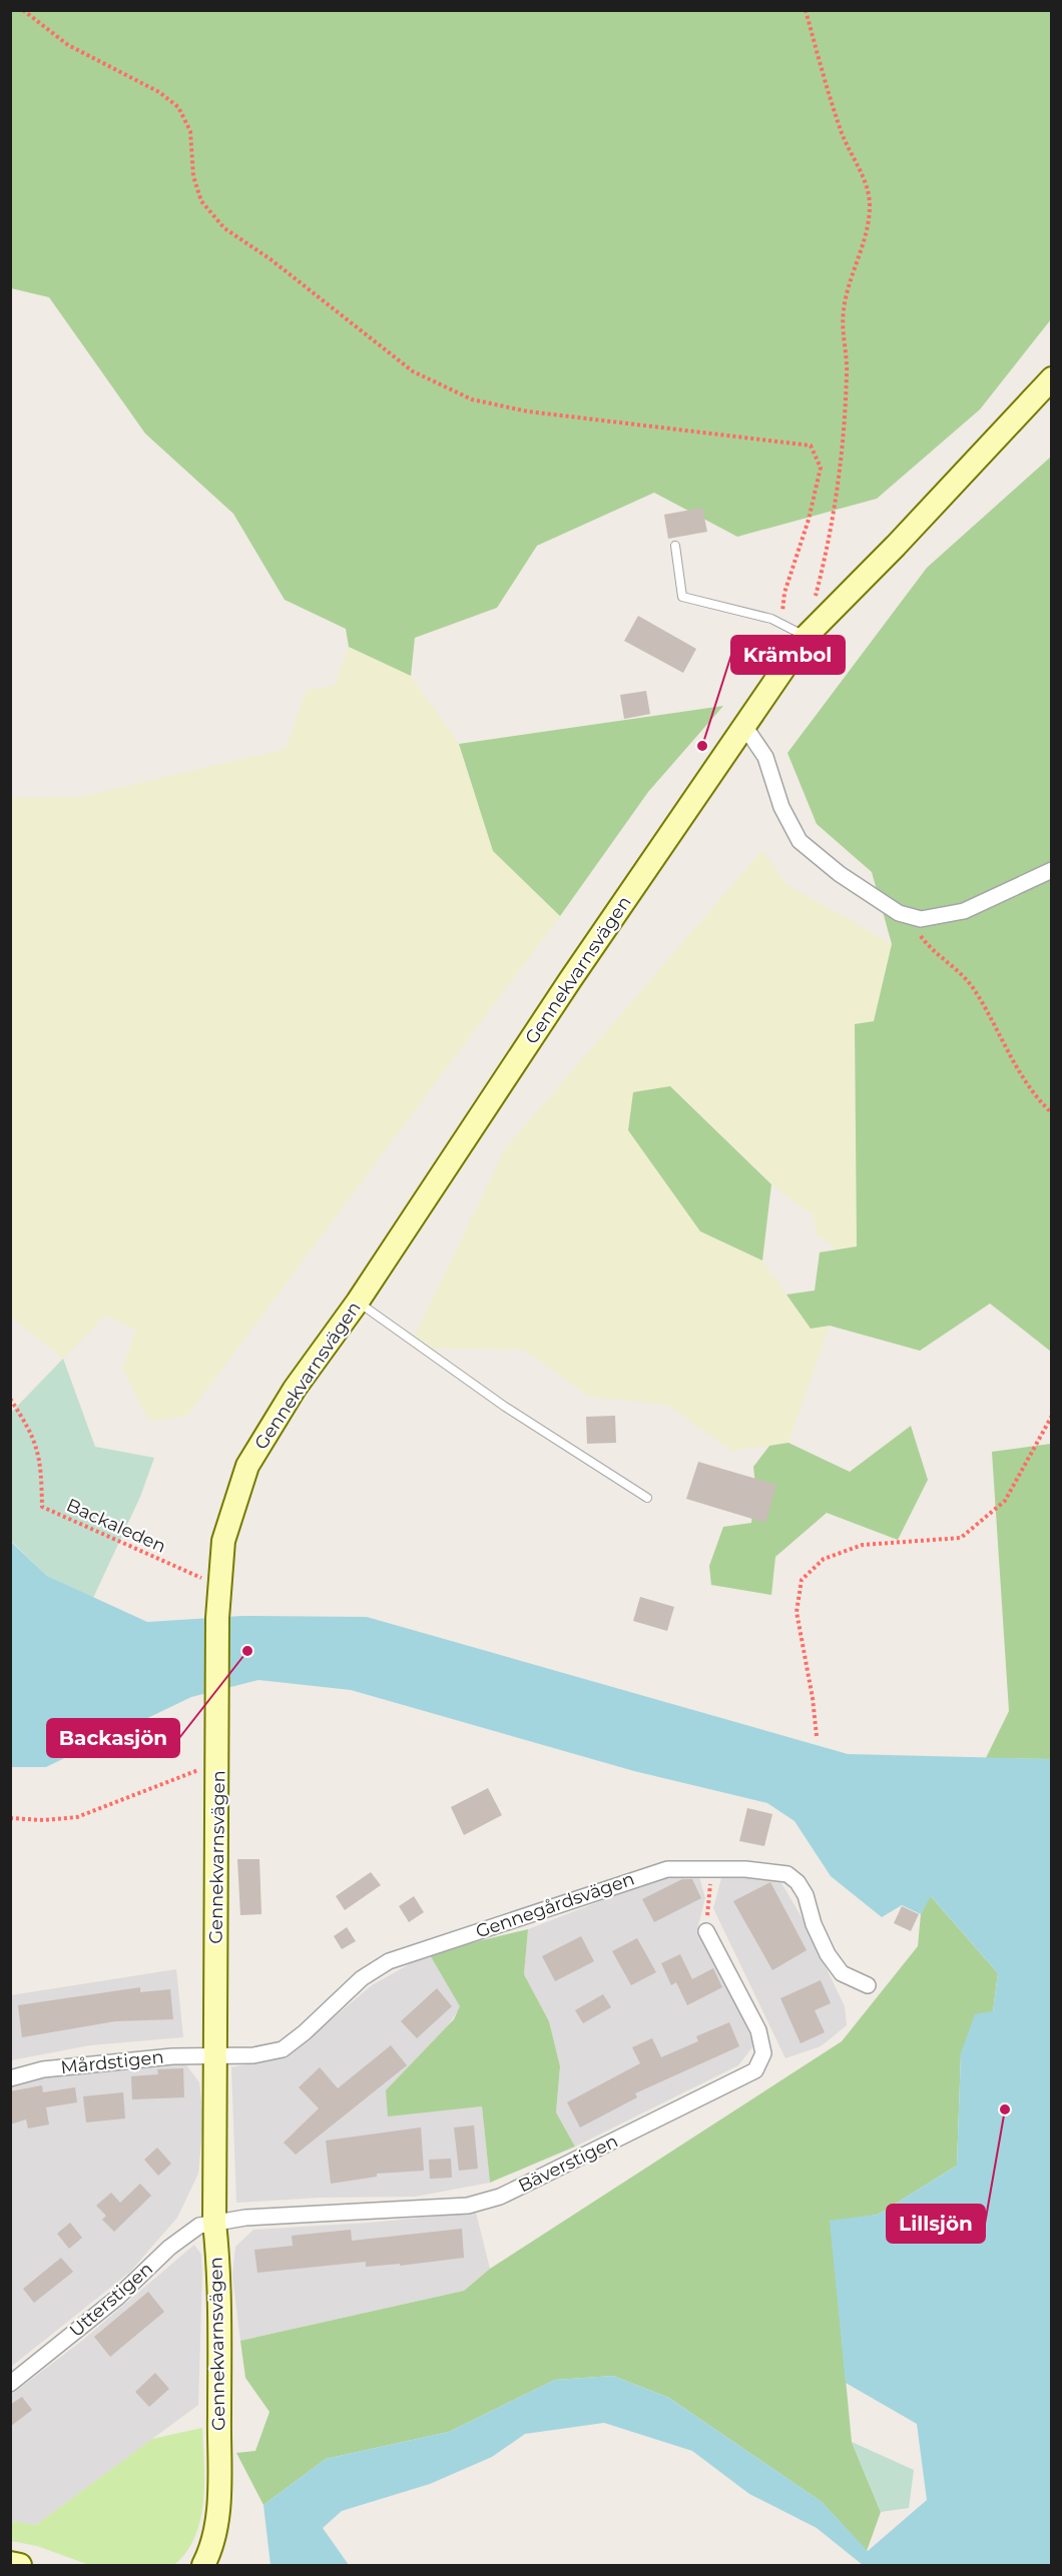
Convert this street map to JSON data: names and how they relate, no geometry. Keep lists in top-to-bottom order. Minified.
{"streets":{"street":["Gennekvarnsvägen","Gennegårdsvägen","Mårdstigen","Bäverstigen","Utterstigen"],"path":["Backaleden"]},"crossings":[["Gennekvarnsvägen","Backaleden"],["Gennekvarnsvägen","Gennegårdsvägen"],["Gennekvarnsvägen","Mårdstigen"],["Gennekvarnsvägen","Bäverstigen"],["Gennekvarnsvägen","Utterstigen"],["Gennegårdsvägen","Mårdstigen"],["Bäverstigen","Utterstigen"]],"places":["Krämbol","Backasjön","Lillsjön"]}
